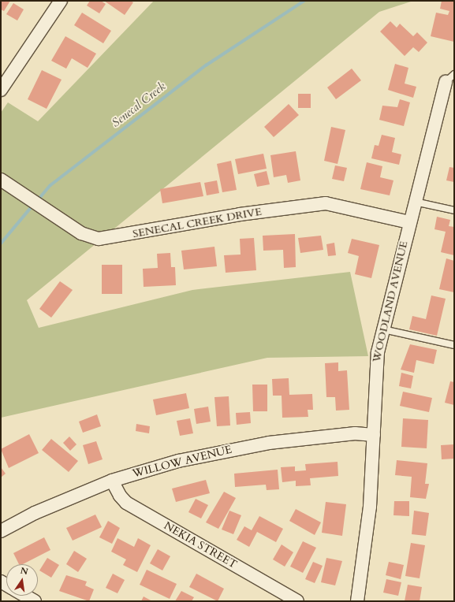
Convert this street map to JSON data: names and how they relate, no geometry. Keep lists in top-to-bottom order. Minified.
{"streets":{"street":["SENECAL CREEK DRIVE","WOODLAND AVENUE","WILLOW AVENUE","NEKIA STREET"]},"crossings":[["SENECAL CREEK DRIVE","WOODLAND AVENUE"],["WOODLAND AVENUE","WILLOW AVENUE"],["WILLOW AVENUE","NEKIA STREET"]],"water":["Senecal Creek"],"north":"top"}
